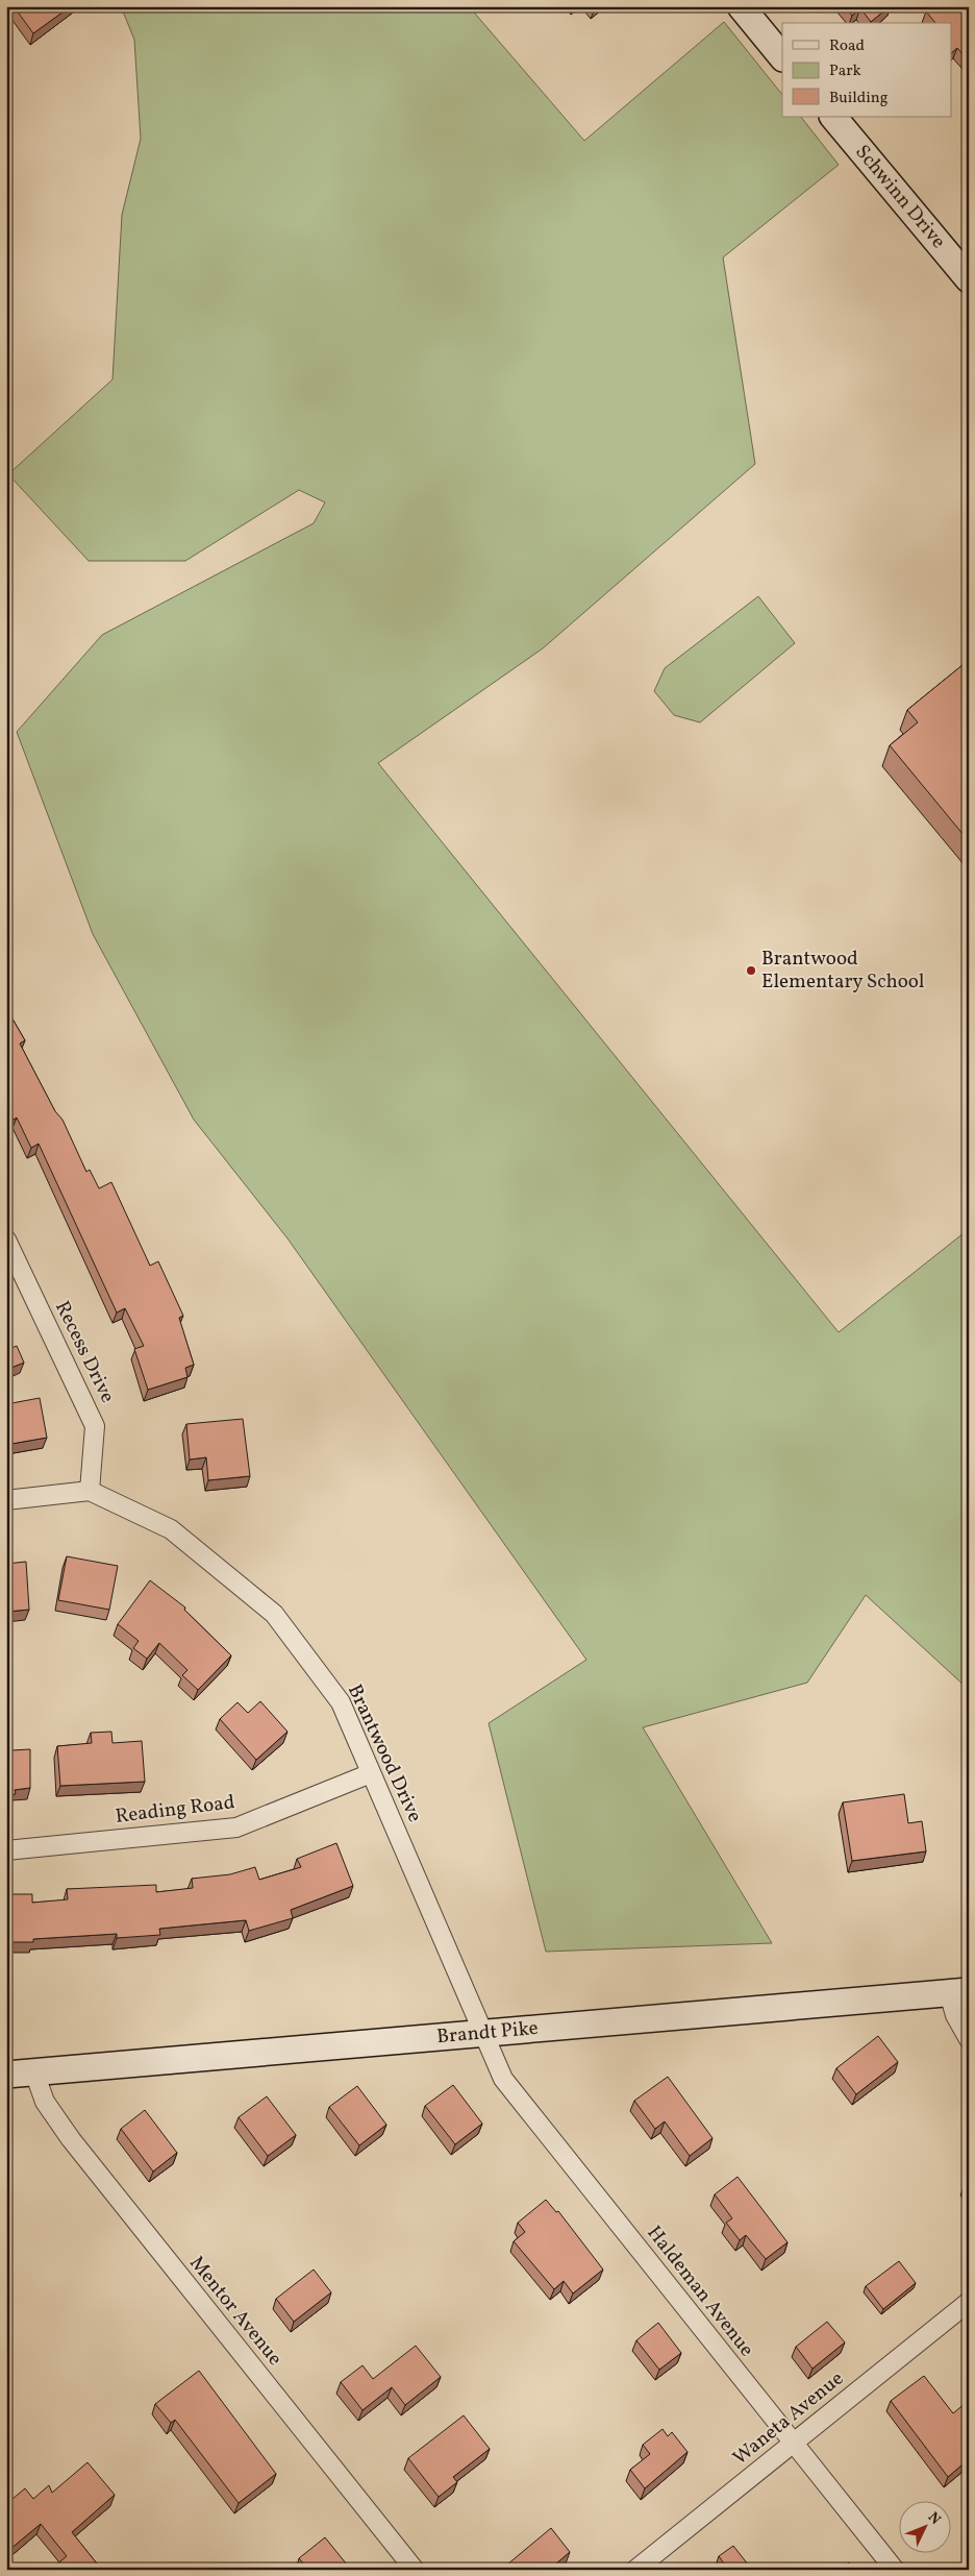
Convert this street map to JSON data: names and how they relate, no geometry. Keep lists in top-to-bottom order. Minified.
{"streets":{"main road":["Schwinn Drive","Brandt Pike"],"street":["Recess Drive","Brantwood Drive","Reading Road","Haldeman Avenue","Mentor Avenue","Waneta Avenue"]},"crossings":[["Recess Drive","Brantwood Drive"],["Brantwood Drive","Reading Road"],["Brantwood Drive","Brandt Pike"],["Brantwood Drive","Haldeman Avenue"],["Brandt Pike","Haldeman Avenue"],["Brandt Pike","Mentor Avenue"],["Haldeman Avenue","Waneta Avenue"]],"places":["Brantwood Elementary School"],"legend":["Road","Park","Building"],"north":"top right"}
